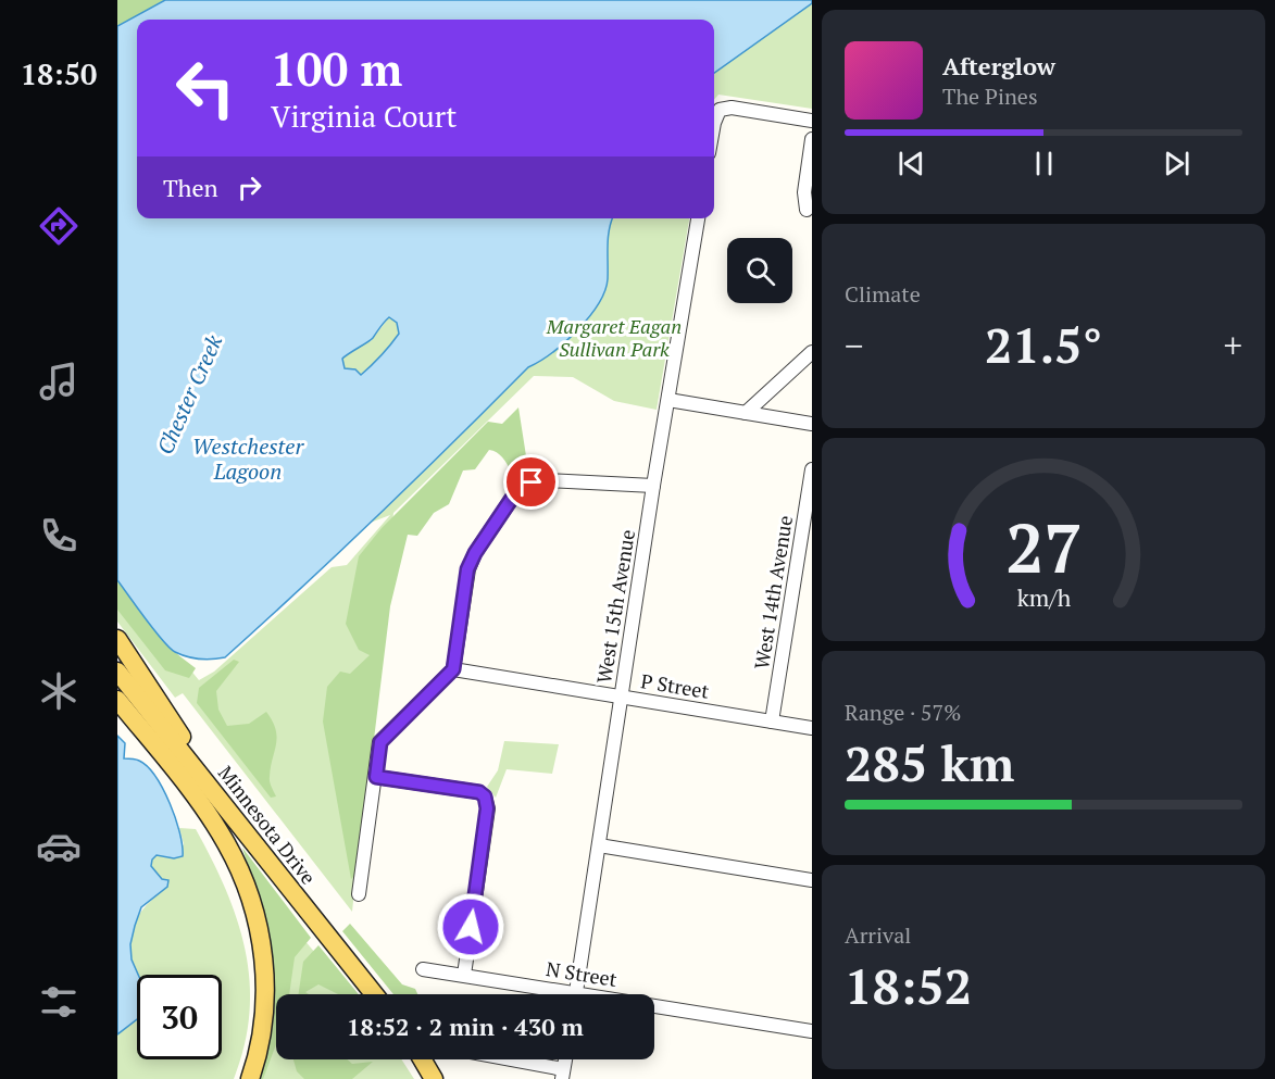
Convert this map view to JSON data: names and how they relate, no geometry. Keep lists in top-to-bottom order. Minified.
{"streets":{"main road":["Minnesota Drive"],"street":["West 14th Avenue","West 15th Avenue","P Street","N Street"]},"crossings":[["West 14th Avenue","P Street"],["West 15th Avenue","P Street"]],"water":["Chester Creek","Westchester Lagoon"],"parks":["Margaret Eagan Sullivan Park"],"page":{"tabs":"18:50","turn":["100 m","Virginia Court"],"song":["Afterglow","The Pines"],"then":"Then","tile":["Climate",["Range · 57%","285 km"],["Arrival","18:52"]],"heat":["−","21.5°","+"],"limit":"30","trip":"18:52 · 2 min · 430 m","gauge":["27","km/h"]}}
